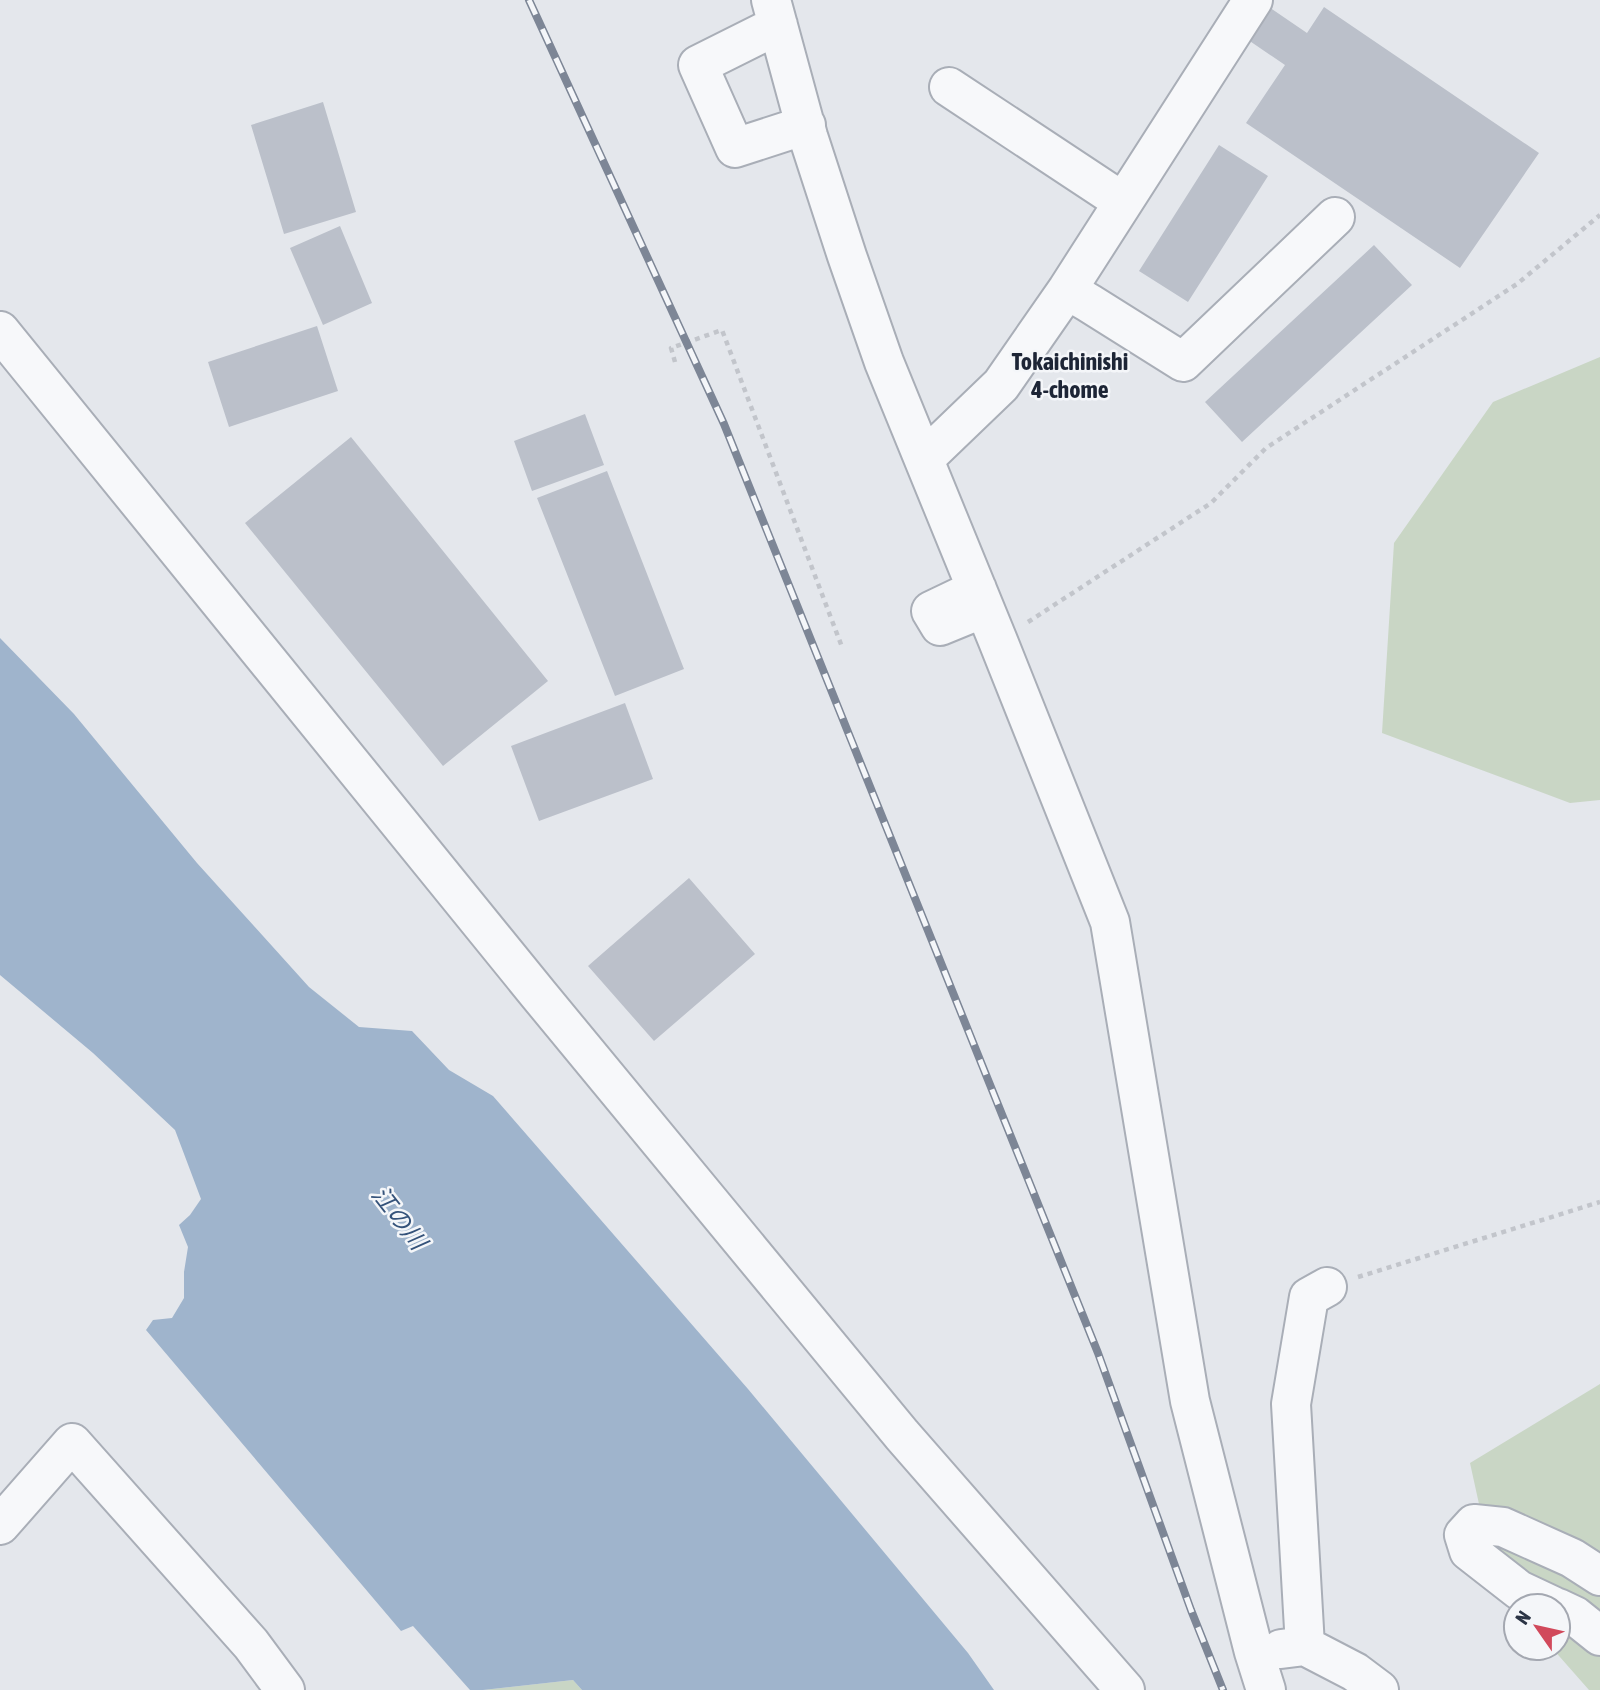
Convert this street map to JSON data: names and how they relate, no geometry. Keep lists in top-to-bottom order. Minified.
{"districts":["Tokaichinishi 4-chome"],"water":["江の川"],"north":"top left"}
